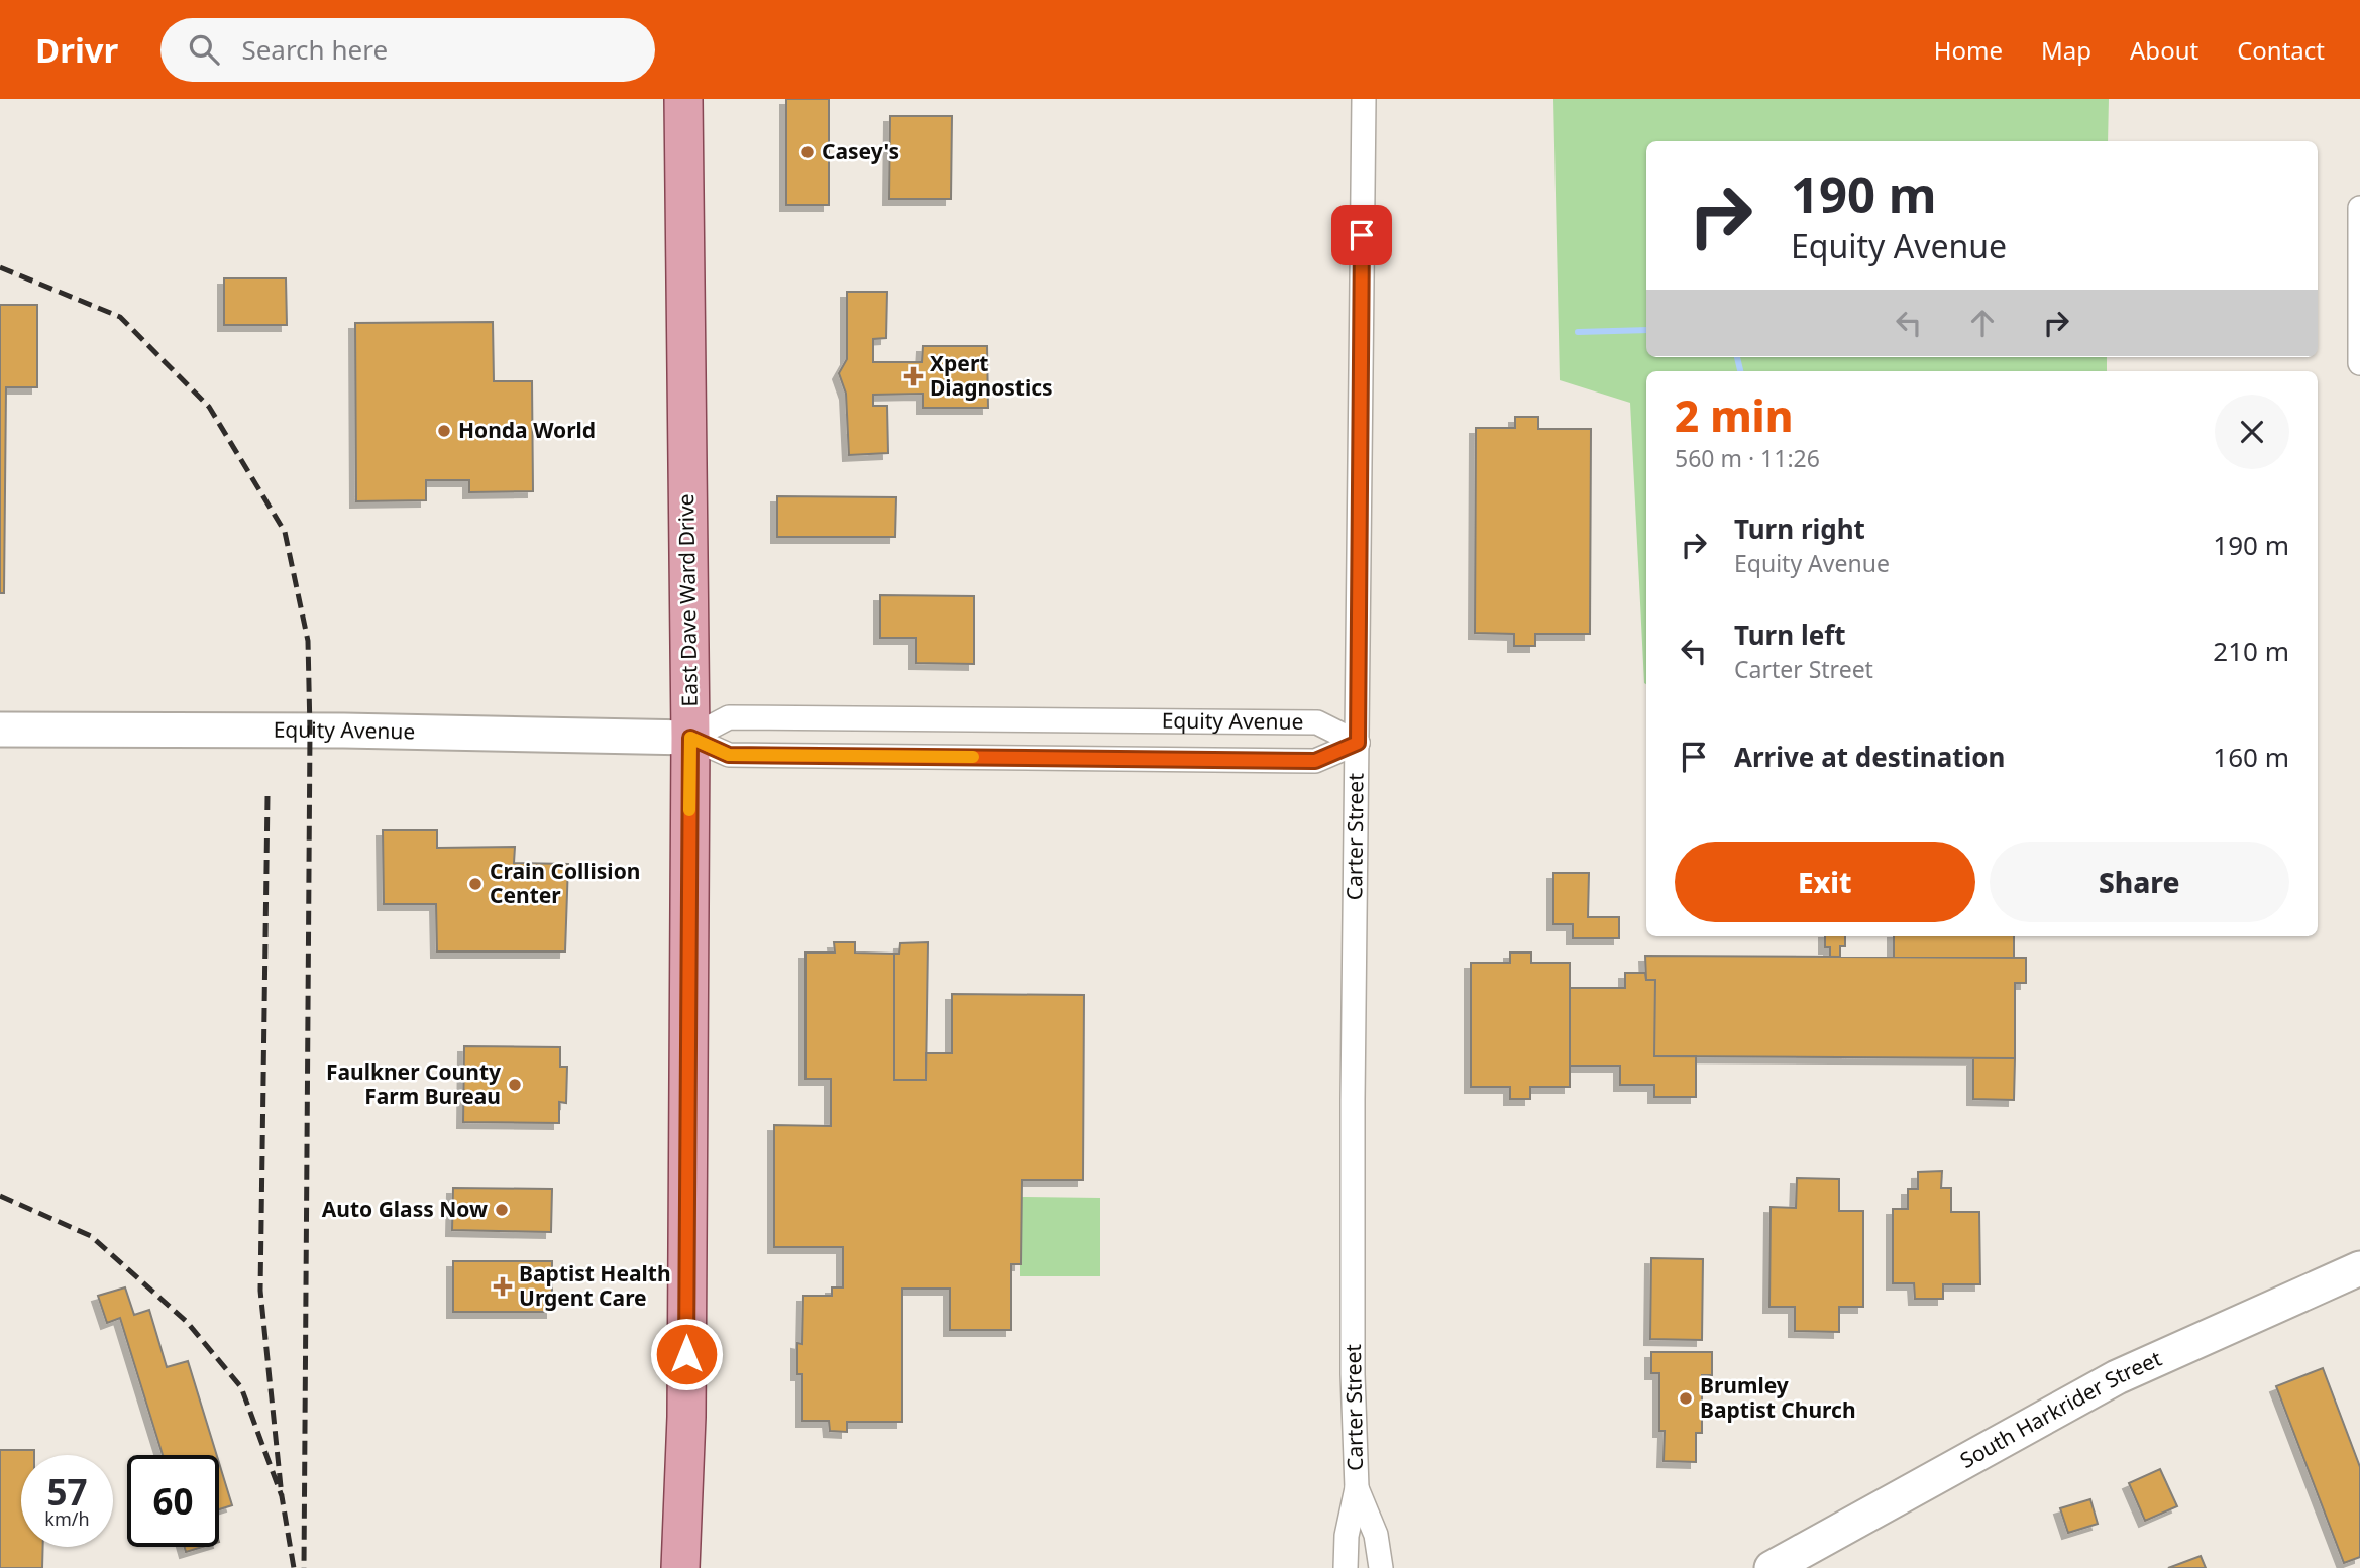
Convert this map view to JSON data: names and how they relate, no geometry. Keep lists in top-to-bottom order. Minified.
{"streets":{"main road":["East Dave Ward Drive"],"street":["Equity Avenue","Carter Street","South Harkrider Street"]},"crossings":[["East Dave Ward Drive","Equity Avenue"],["Equity Avenue","Carter Street"]],"places":{"other":["Casey's","Honda World","Crain Collision Center","Faulkner County Farm Bureau","Auto Glass Now","Brumley Baptist Church"],"health":["Xpert Diagnostics","Baptist Health Urgent Care"]},"page":{"header":"Drivr","search":"Search here","nav":["Home","Map","About","Contact"],"turn":["190 m","Equity Avenue"],"heading":["2 min","560 m · 11:26"],"list":[{"name":"Turn right","note":"Equity Avenue","value":"190 m"},{"name":"Turn left","note":"Carter Street","value":"210 m"},{"name":"Arrive at destination","value":"160 m"}],"buttons":["Exit","Share"],"speed":"57 km/h","limit":"60"}}
